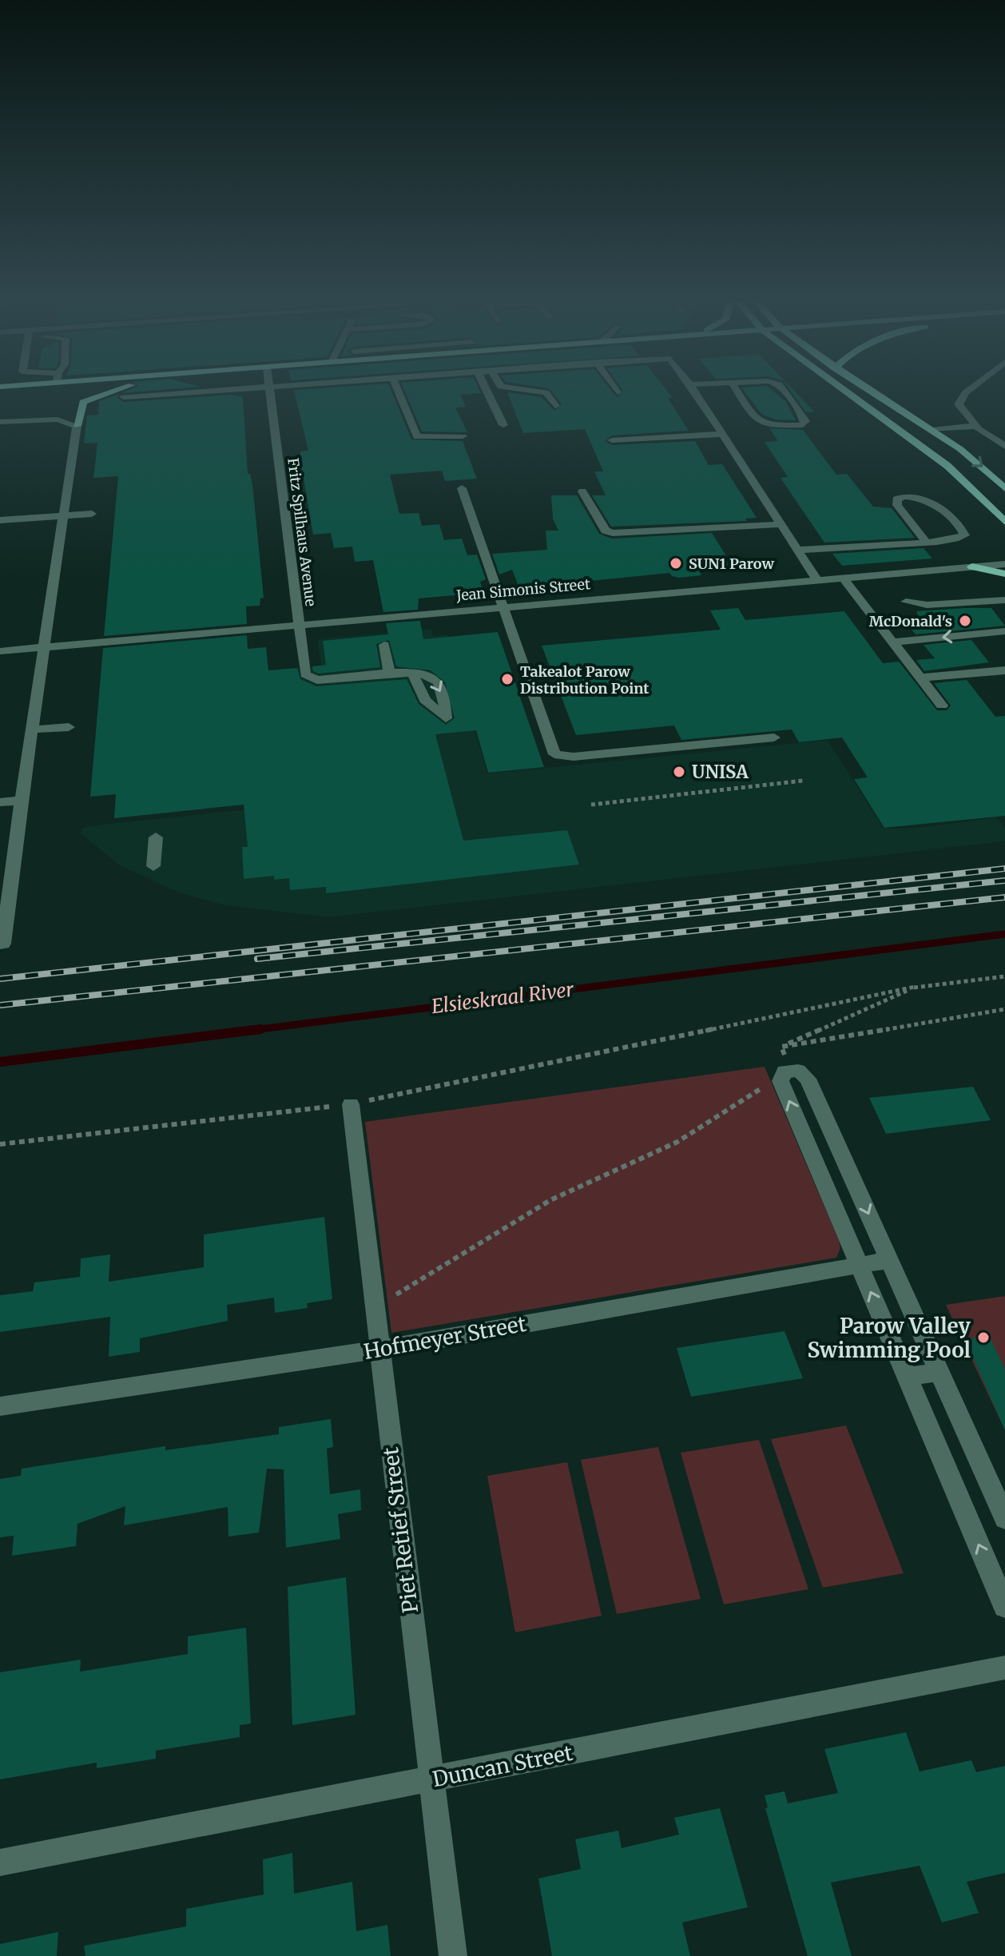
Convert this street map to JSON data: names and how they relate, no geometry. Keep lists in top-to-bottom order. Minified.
{"streets":{"street":["Fritz Spilhaus Avenue","Jean Simonis Street","Hofmeyer Street","Piet Retief Street","Duncan Street"]},"crossings":[["Fritz Spilhaus Avenue","Jean Simonis Street"],["Hofmeyer Street","Piet Retief Street"],["Piet Retief Street","Duncan Street"]],"water":["Elsieskraal River"],"places":["SUN1 Parow","McDonald's","Takealot Parow Distribution Point","UNISA","Parow Valley Swimming Pool"]}
